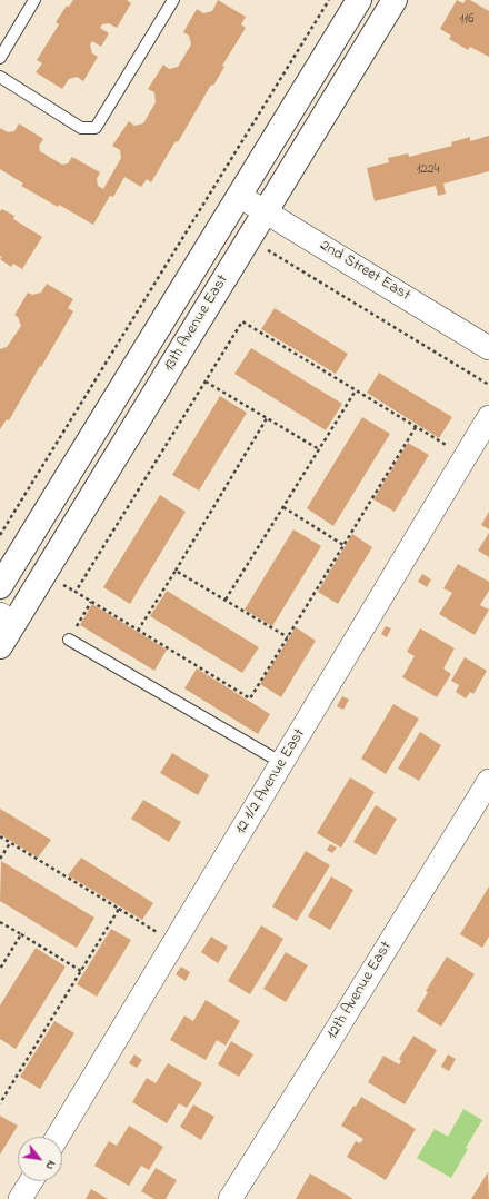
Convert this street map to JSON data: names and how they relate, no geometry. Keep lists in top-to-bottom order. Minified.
{"streets":{"main road":["13th Avenue East"],"street":["2nd Street East","12 1/2 Avenue East","12th Avenue East"]},"crossings":[["2nd Street East","13th Avenue East"]],"house_numbers":["116","1224"],"north":"bottom right"}
